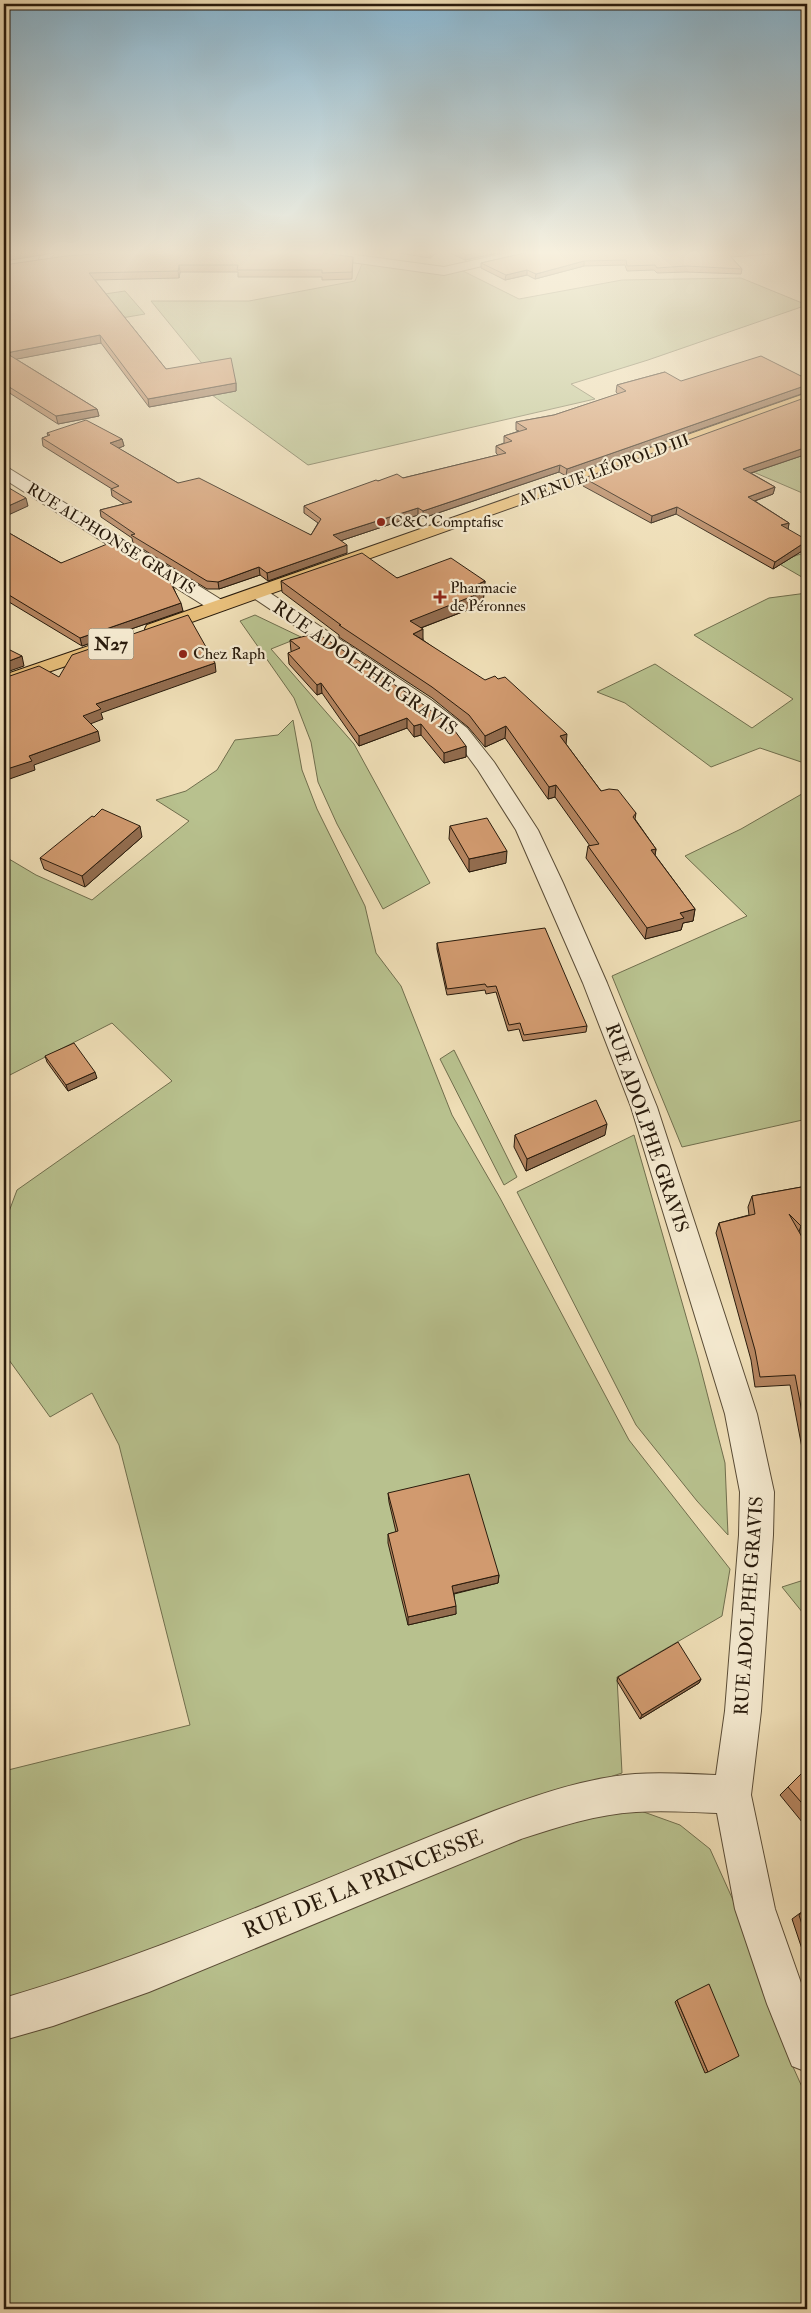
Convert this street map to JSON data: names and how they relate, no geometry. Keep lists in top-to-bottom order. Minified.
{"streets":{"main road":["AVENUE LÉOPOLD III","N27"],"street":["RUE ALPHONSE GRAVIS","RUE ADOLPHE GRAVIS","RUE DE LA PRINCESSE"]},"crossings":[["AVENUE LÉOPOLD III","RUE ALPHONSE GRAVIS"],["AVENUE LÉOPOLD III","RUE ADOLPHE GRAVIS"],["RUE ADOLPHE GRAVIS","RUE DE LA PRINCESSE"]],"places":{"other":["C&C Comptafisc","Chez Raph"],"health":["Pharmacie de Péronnes"]}}
